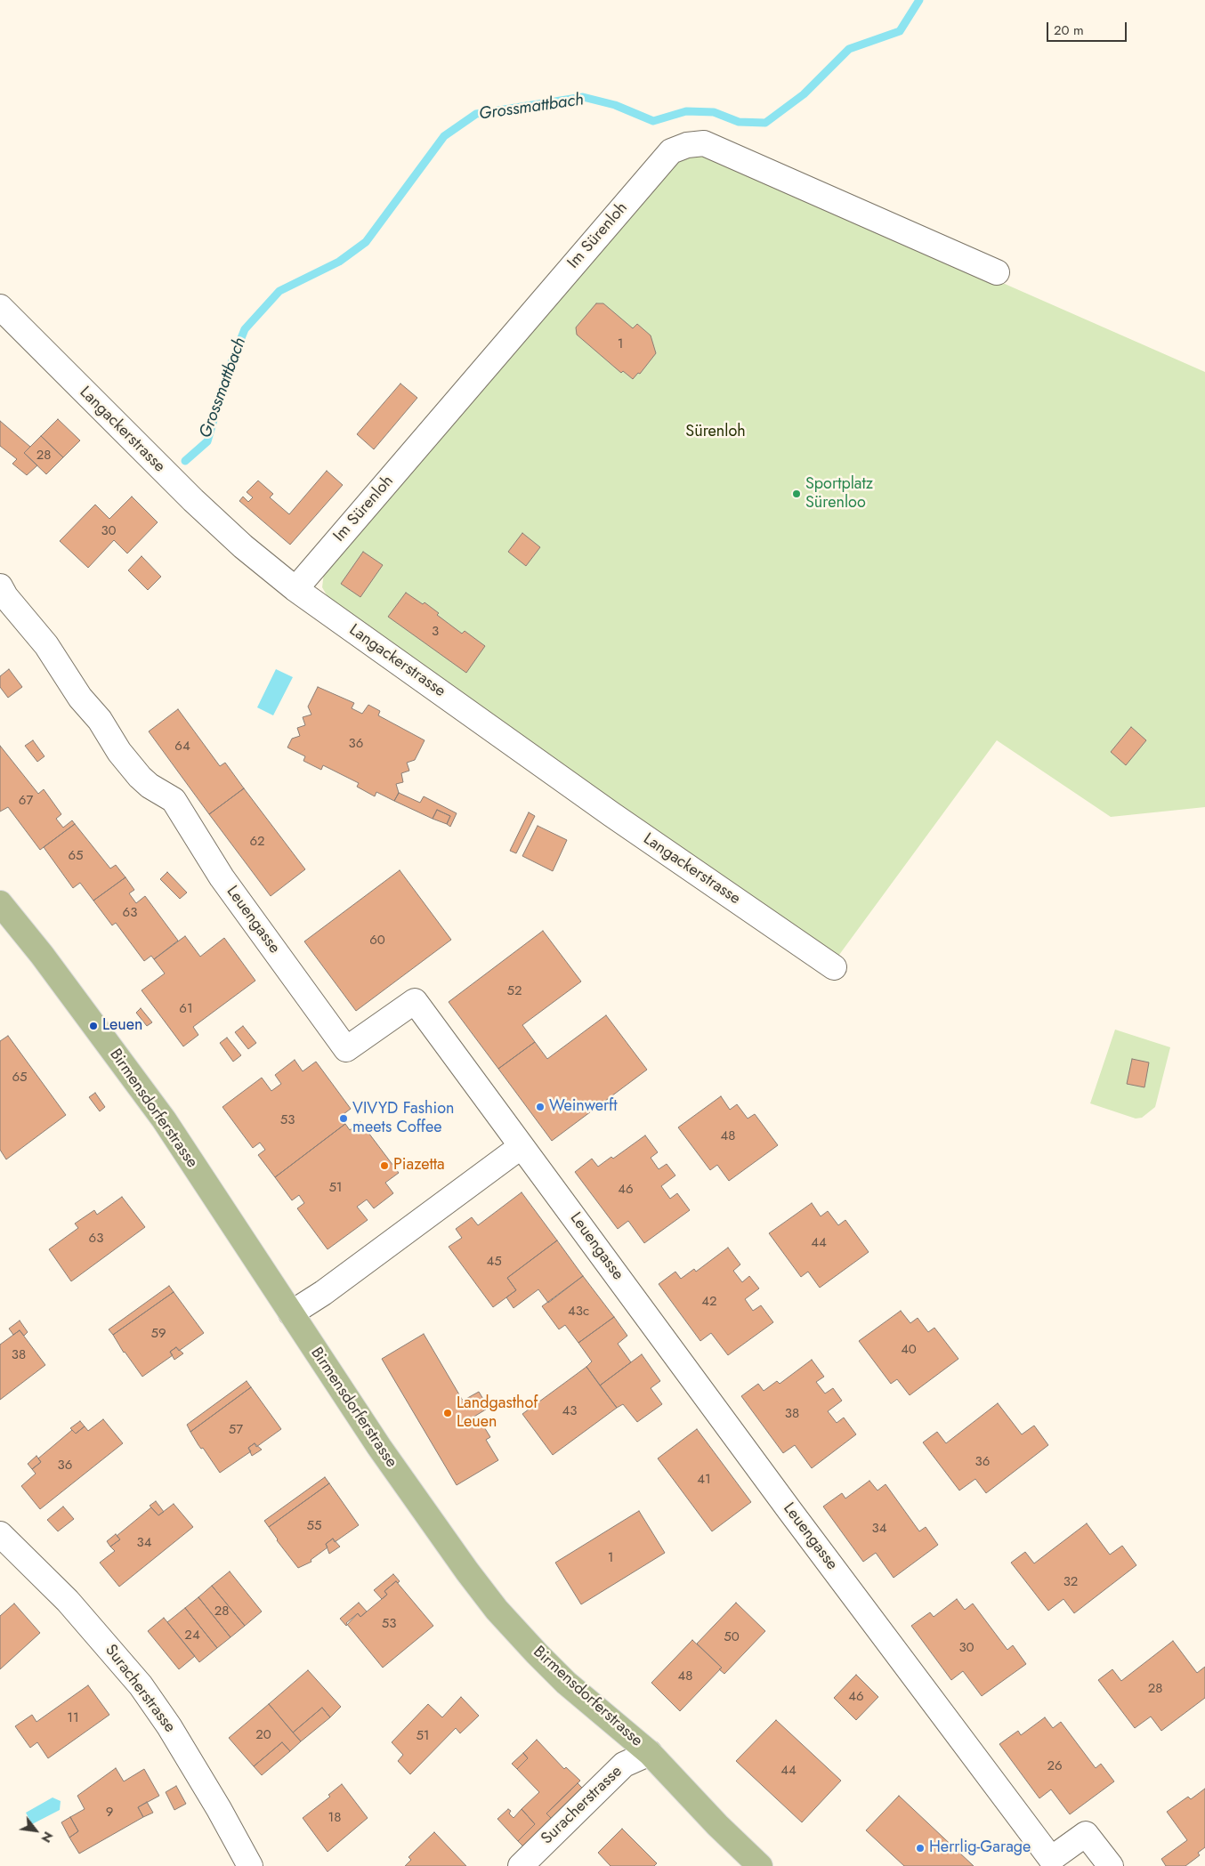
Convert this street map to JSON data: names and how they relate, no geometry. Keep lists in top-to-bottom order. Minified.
{"streets":{"main road":["Birmensdorferstrasse"],"street":["Im Sürenloh","Langackerstrasse","Leuengasse","Suracherstrasse"]},"crossings":[["Im Sürenloh","Langackerstrasse"],["Birmensdorferstrasse","Suracherstrasse"]],"water":["Grossmattbach"],"parks":["Sürenloh"],"places":["Sportplatz Sürenloo","Leuen","Weinwerft","VIVYD Fashion meets Coffee","Piazetta","Landgasthof Leuen","Herrlig-Garage"],"house_numbers":["1","28","30","3","36","64","67","62","65","63","60","52","61","65","53","48","51","46","63","44","45","42","43c","59","40","38","43","38","57","36","36","41","55","34","34","1","32","28","53","24","50","30","48","28","46","11","20","51","26","44","9","18"],"scale_bar":"20 m","north":"bottom right"}
